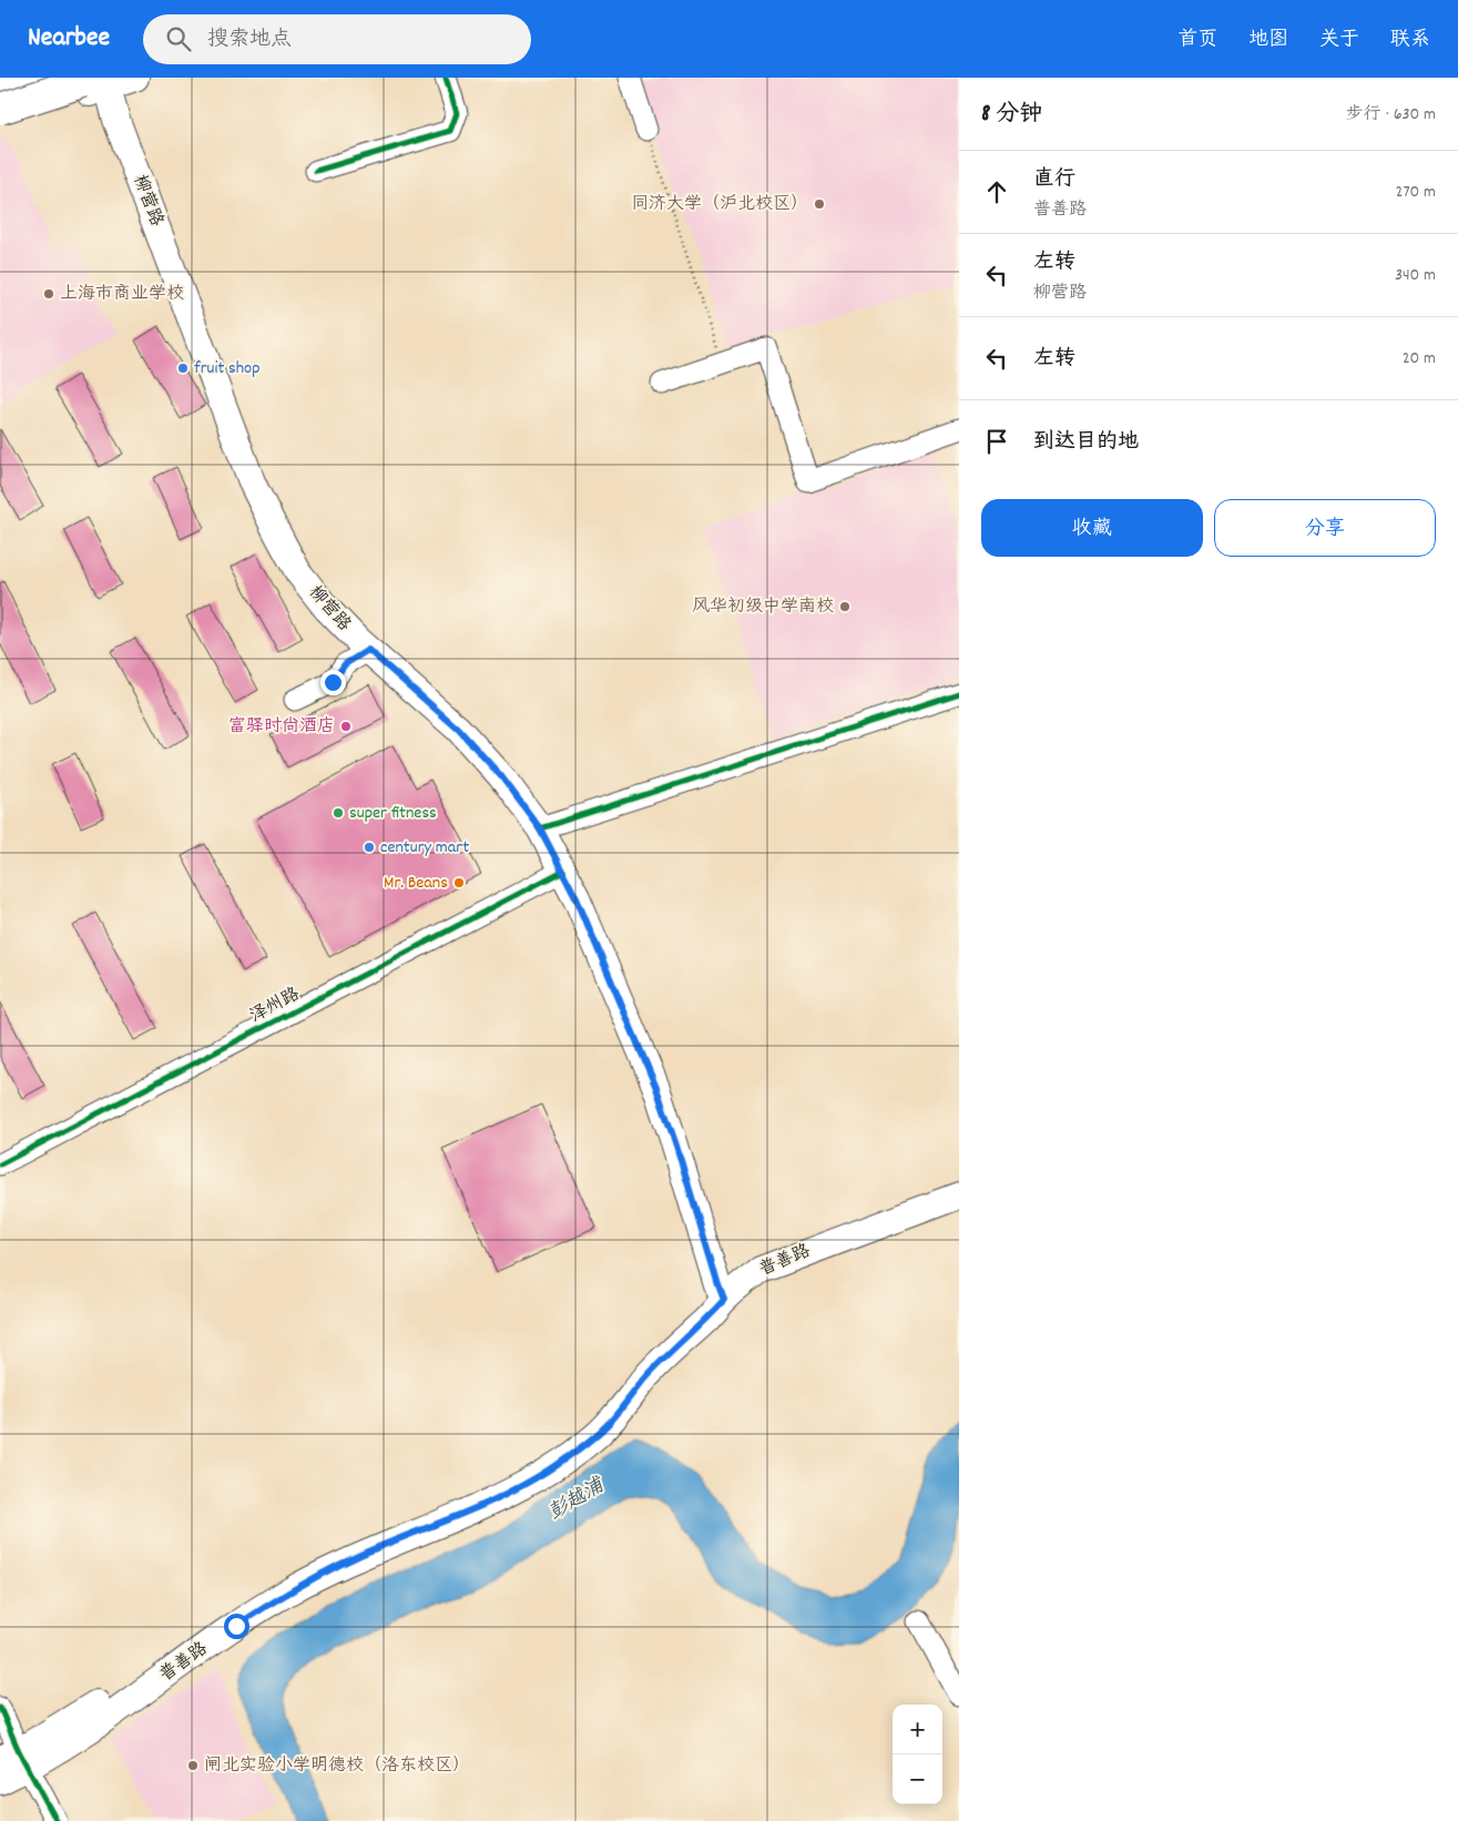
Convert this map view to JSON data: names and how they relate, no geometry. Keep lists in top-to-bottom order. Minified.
{"streets":{"main road":["柳营路","普善路"],"street":["泽州路"]},"crossings":[["柳营路","泽州路"],["柳营路","普善路"]],"water":["彭越浦"],"places":["同济大学（沪北校区）","上海市商业学校","fruit shop","风华初级中学南校","富驿时尚酒店","super fitness","century mart","Mr. Beans","闸北实验小学明德校（洛东校区）"],"page":{"header":"Nearbee","search":"搜索地点","nav":["首页","地图","关于","联系"],"heading":["8 分钟","步行 · 630 m"],"list":[["直行","普善路","270 m"],["左转","柳营路","340 m"],["左转","20 m"],"到达目的地"],"buttons":["收藏","分享"],"map_buttons":["+","−"]}}
